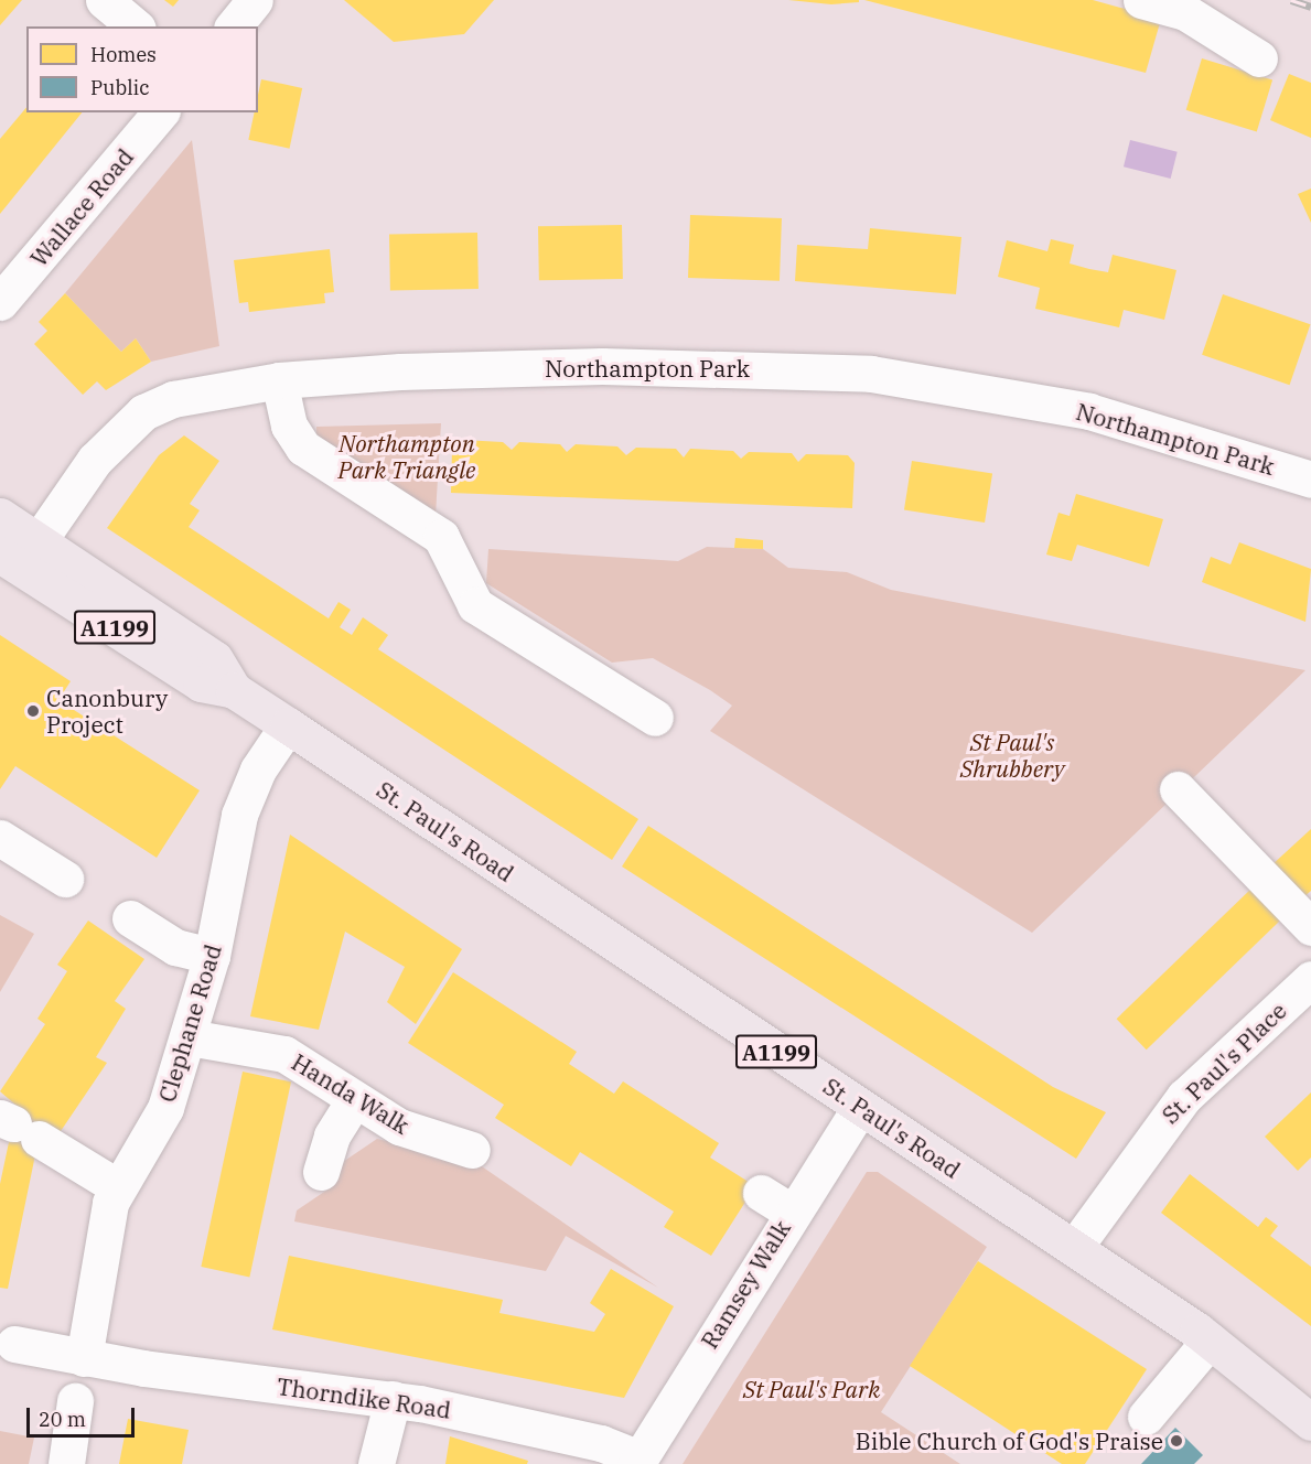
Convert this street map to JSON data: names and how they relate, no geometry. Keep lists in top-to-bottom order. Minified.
{"streets":{"main road":["A1199","St. Paul's Road"],"street":["Wallace Road","Northampton Park","Clephane Road","St. Paul's Place","Handa Walk","Ramsey Walk","Thorndike Road"]},"crossings":[["Northampton Park","St. Paul's Road"],["St. Paul's Road","Clephane Road"],["St. Paul's Road","St. Paul's Place"],["St. Paul's Road","Ramsey Walk"],["Clephane Road","Handa Walk"],["Clephane Road","Thorndike Road"],["Ramsey Walk","Thorndike Road"]],"parks":["Northampton Park Triangle","St Paul's Shrubbery","St Paul's Park"],"places":["Canonbury Project","Bible Church of God's Praise"],"legend":["Homes","Public"],"scale_bar":"20 m"}
